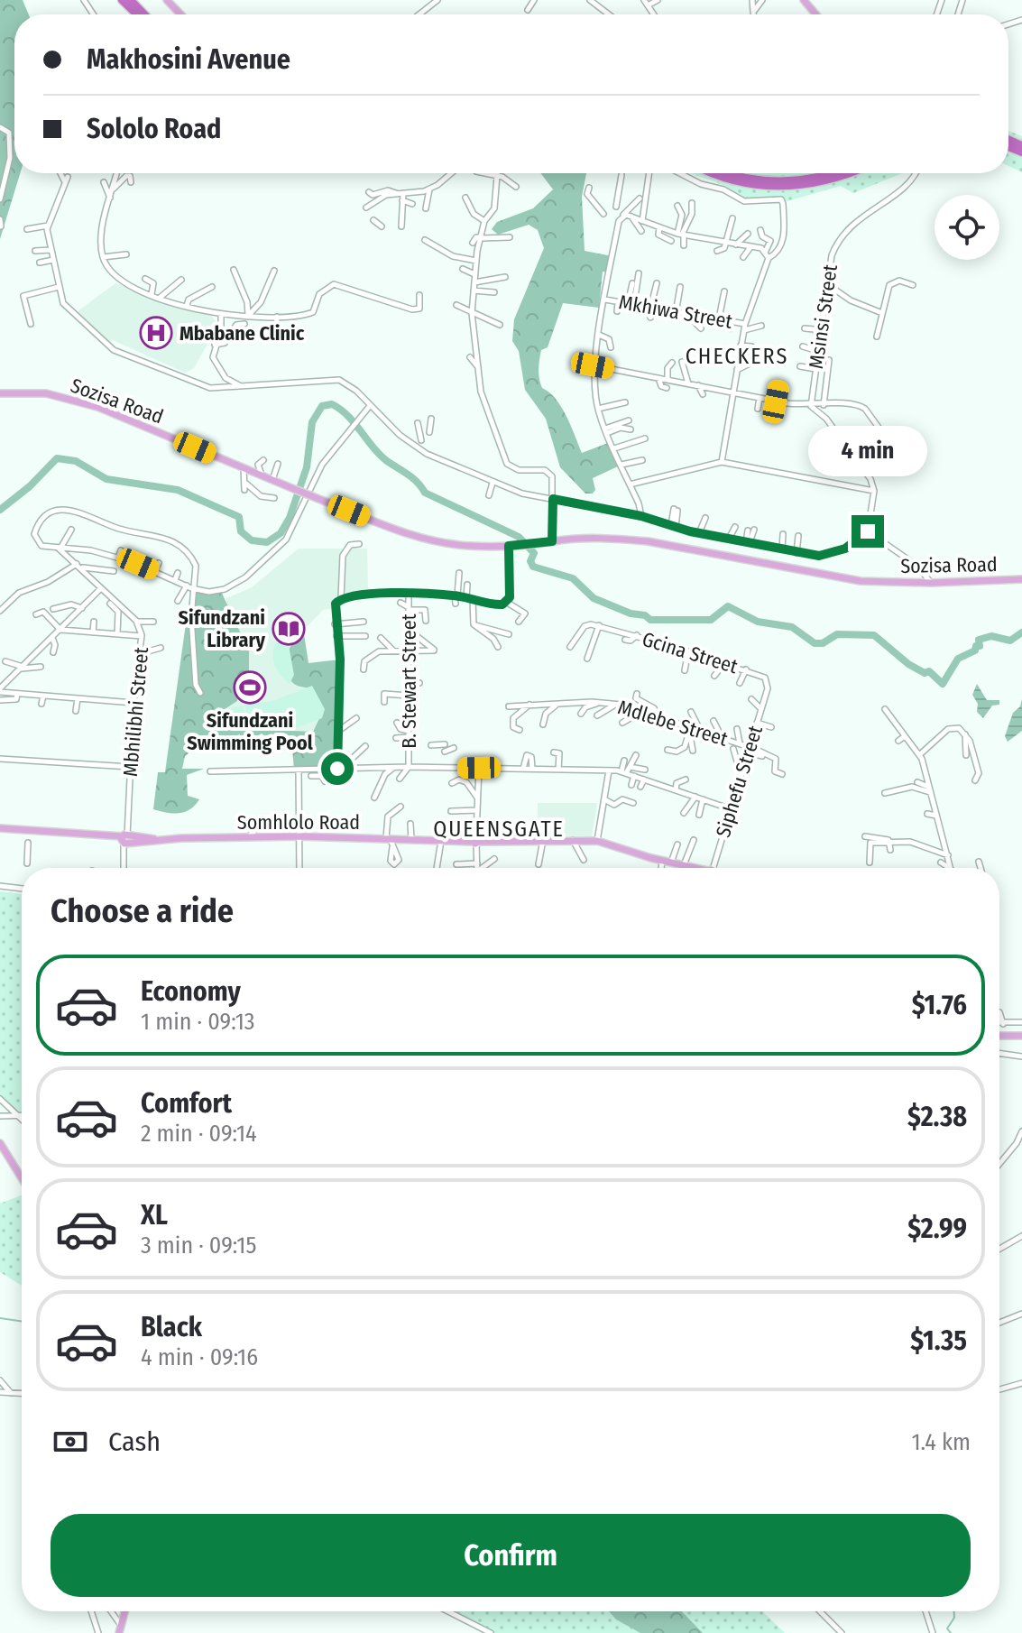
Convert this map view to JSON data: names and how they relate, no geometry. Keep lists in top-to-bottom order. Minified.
{"streets":{"main road":["Sozisa Road","Somhlolo Road"],"street":["Mkhiwa Street","Msinsi Street","Gcina Street","B. Stewart Street","Mbhilibhi Street","Mdlebe Street","Siphefu Street"]},"crossings":[["Gcina Street","Siphefu Street"],["Mbhilibhi Street","Somhlolo Road"],["Mdlebe Street","Siphefu Street"]],"districts":["CHECKERS","QUEENSGATE"],"places":{"hospital":["Mbabane Clinic"],"library":["Sifundzani Library"],"sports":["Sifundzani Swimming Pool"]},"page":{"banner":["Makhosini Avenue","Sololo Road"],"bubble":"4 min","heading":"Choose a ride","list":[{"name":"Economy","note":"1 min · 09:13","value":"$1.76"},{"name":"Comfort","note":"2 min · 09:14","value":"$2.38"},{"name":"XL","note":"3 min · 09:15","value":"$2.99"},{"name":"Black","note":"4 min · 09:16","value":"$1.35"}],"pay":["Cash","1.4 km"],"buttons":"Confirm"}}
